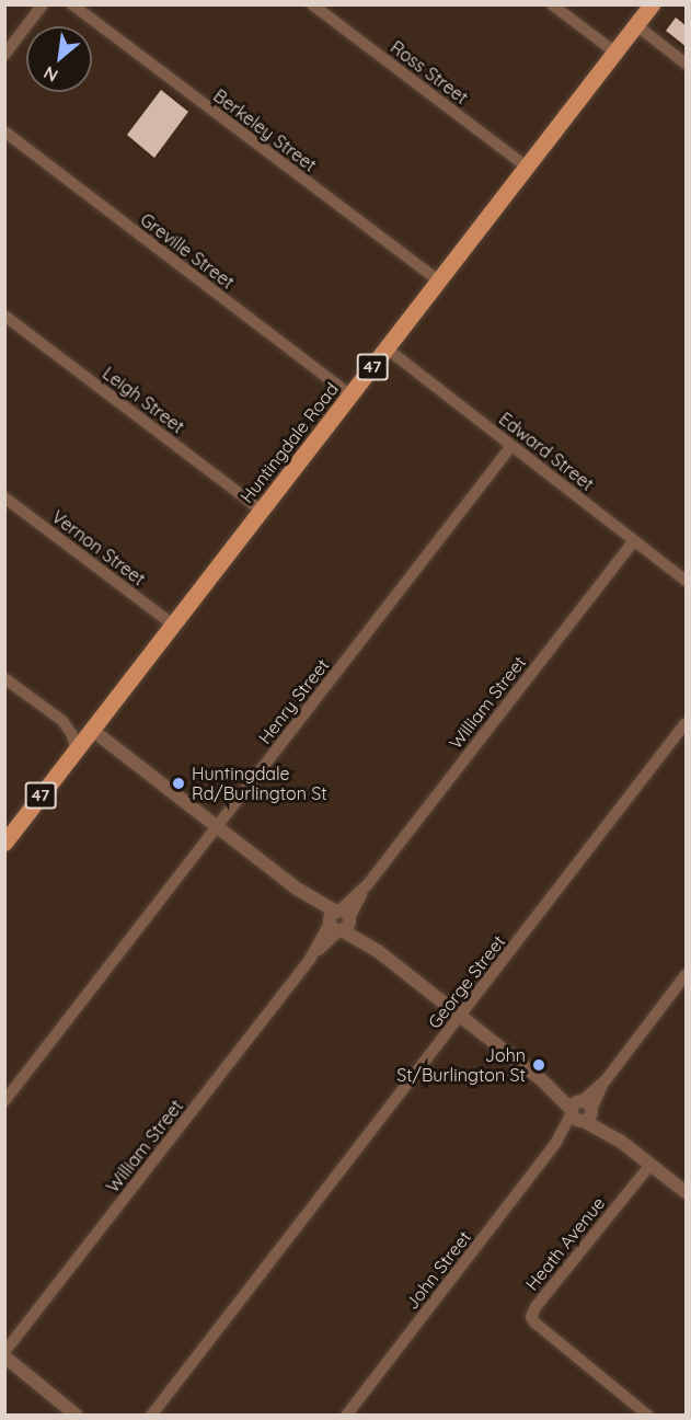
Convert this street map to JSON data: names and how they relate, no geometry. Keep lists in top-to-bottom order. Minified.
{"streets":{"main road":["47","Huntingdale Road"],"street":["Ross Street","Berkeley Street","Greville Street","Leigh Street","Edward Street","Vernon Street","Henry Street","William Street","George Street","Heath Avenue","John Street"]},"crossings":[["Ross Street","Huntingdale Road"],["Berkeley Street","Huntingdale Road"],["Greville Street","Huntingdale Road"],["Leigh Street","Huntingdale Road"],["Huntingdale Road","Edward Street"],["Huntingdale Road","Vernon Street"],["Edward Street","Henry Street"],["Edward Street","William Street"]],"places":["Huntingdale Rd/Burlington St","John St/Burlington St"],"north":"bottom left"}
